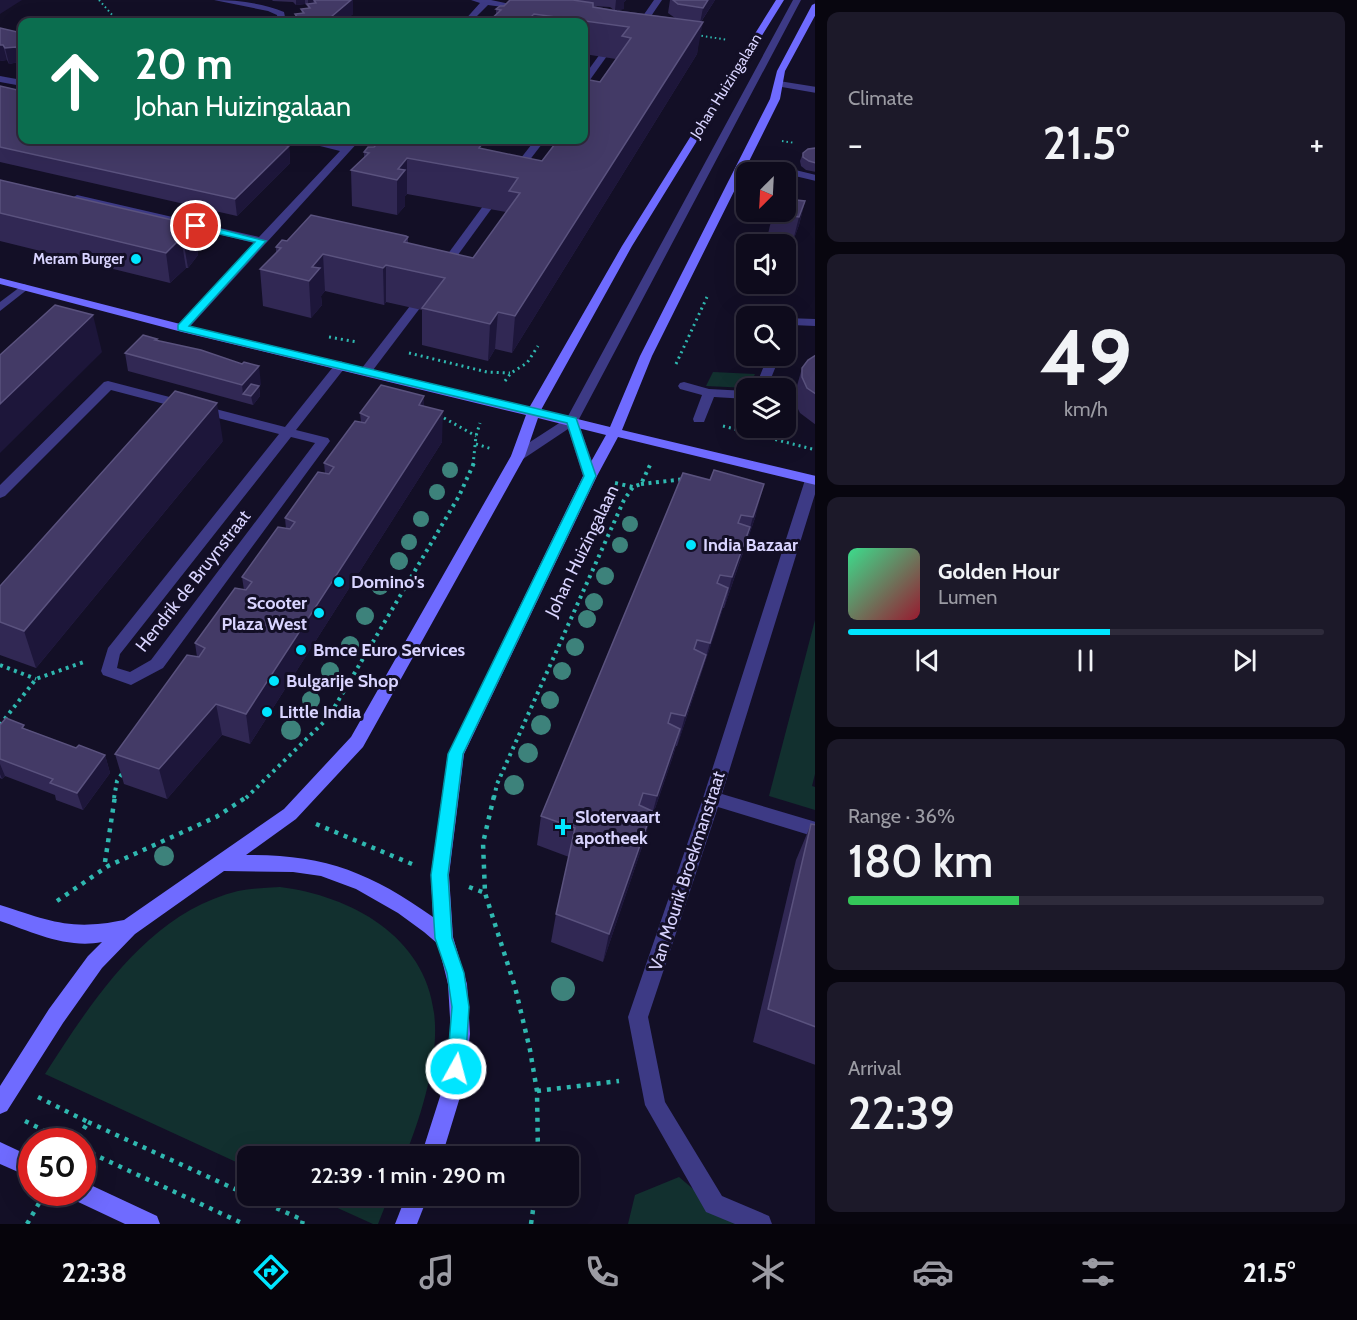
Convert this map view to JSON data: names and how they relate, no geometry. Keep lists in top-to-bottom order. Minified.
{"streets":{"main road":["Johan Huizingalaan"],"street":["Hendrik de Bruynstraat","Van Mourik Broekmanstraat"]},"places":{"other":["Meram Burger","India Bazaar","Domino's","Scooter Plaza West","Bmce Euro Services","Bulgarije Shop","Little India"],"health":["Slotervaart apotheek"]},"north":"bottom left","page":{"tile":["Climate",["49","km/h"],["Range · 36%","180 km"],["Arrival","22:39"]],"turn":["20 m","Johan Huizingalaan"],"heat":["−","21.5°","+"],"song":["Golden Hour","Lumen"],"limit":"50","trip":"22:39 · 1 min · 290 m","tabs":["22:38","21.5°"]}}
